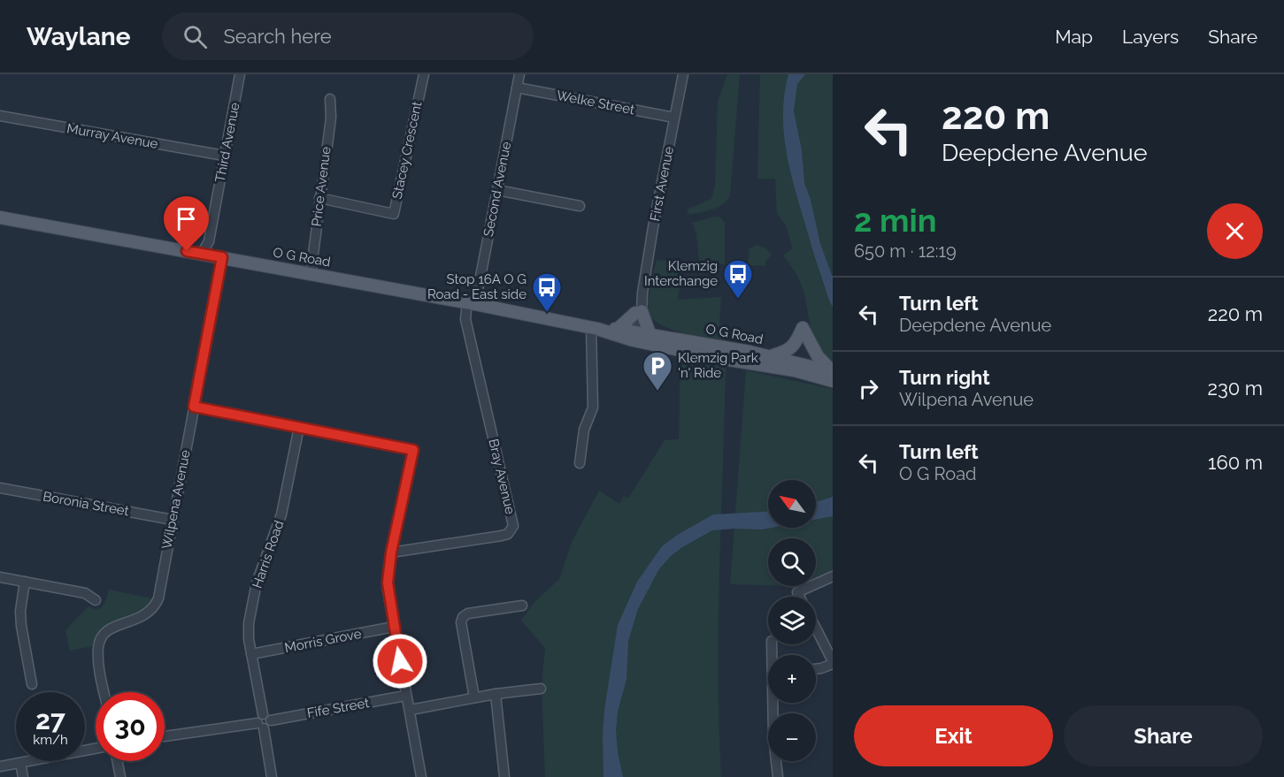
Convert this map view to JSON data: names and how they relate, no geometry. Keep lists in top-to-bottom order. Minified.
{"streets":{"main road":["O G Road"],"street":["Welke Street","Murray Avenue","Third Avenue","Stacey Crescent","First Avenue","Price Avenue","Second Avenue","Bray Avenue","Wilpena Avenue","Boronia Street","Harris Road","Morris Grove","Fife Street"]},"crossings":[["Welke Street","First Avenue"],["Welke Street","Second Avenue"],["Murray Avenue","Third Avenue"],["Third Avenue","O G Road"],["Third Avenue","Wilpena Avenue"],["Stacey Crescent","Price Avenue"],["First Avenue","O G Road"],["Price Avenue","O G Road"],["Second Avenue","O G Road"],["Second Avenue","Bray Avenue"],["O G Road","Bray Avenue"],["O G Road","Wilpena Avenue"],["Wilpena Avenue","Boronia Street"],["Harris Road","Morris Grove"],["Harris Road","Fife Street"]],"places":{"bus stop":["Klemzig Interchange","Stop 16A O G Road - East side"],"parking":["Klemzig Park 'n' Ride"]},"north":"top left","page":{"header":"Waylane","search":"Search here","nav":["Map","Layers","Share"],"turn":["220 m","Deepdene Avenue"],"heading":["2 min","650 m · 12:19"],"list":[{"name":"Turn left","note":"Deepdene Avenue","value":"220 m"},{"name":"Turn right","note":"Wilpena Avenue","value":"230 m"},{"name":"Turn left","note":"O G Road","value":"160 m"}],"map_buttons":["+","−"],"speed":"27 km/h","limit":"30","buttons":["Exit","Share"]}}
